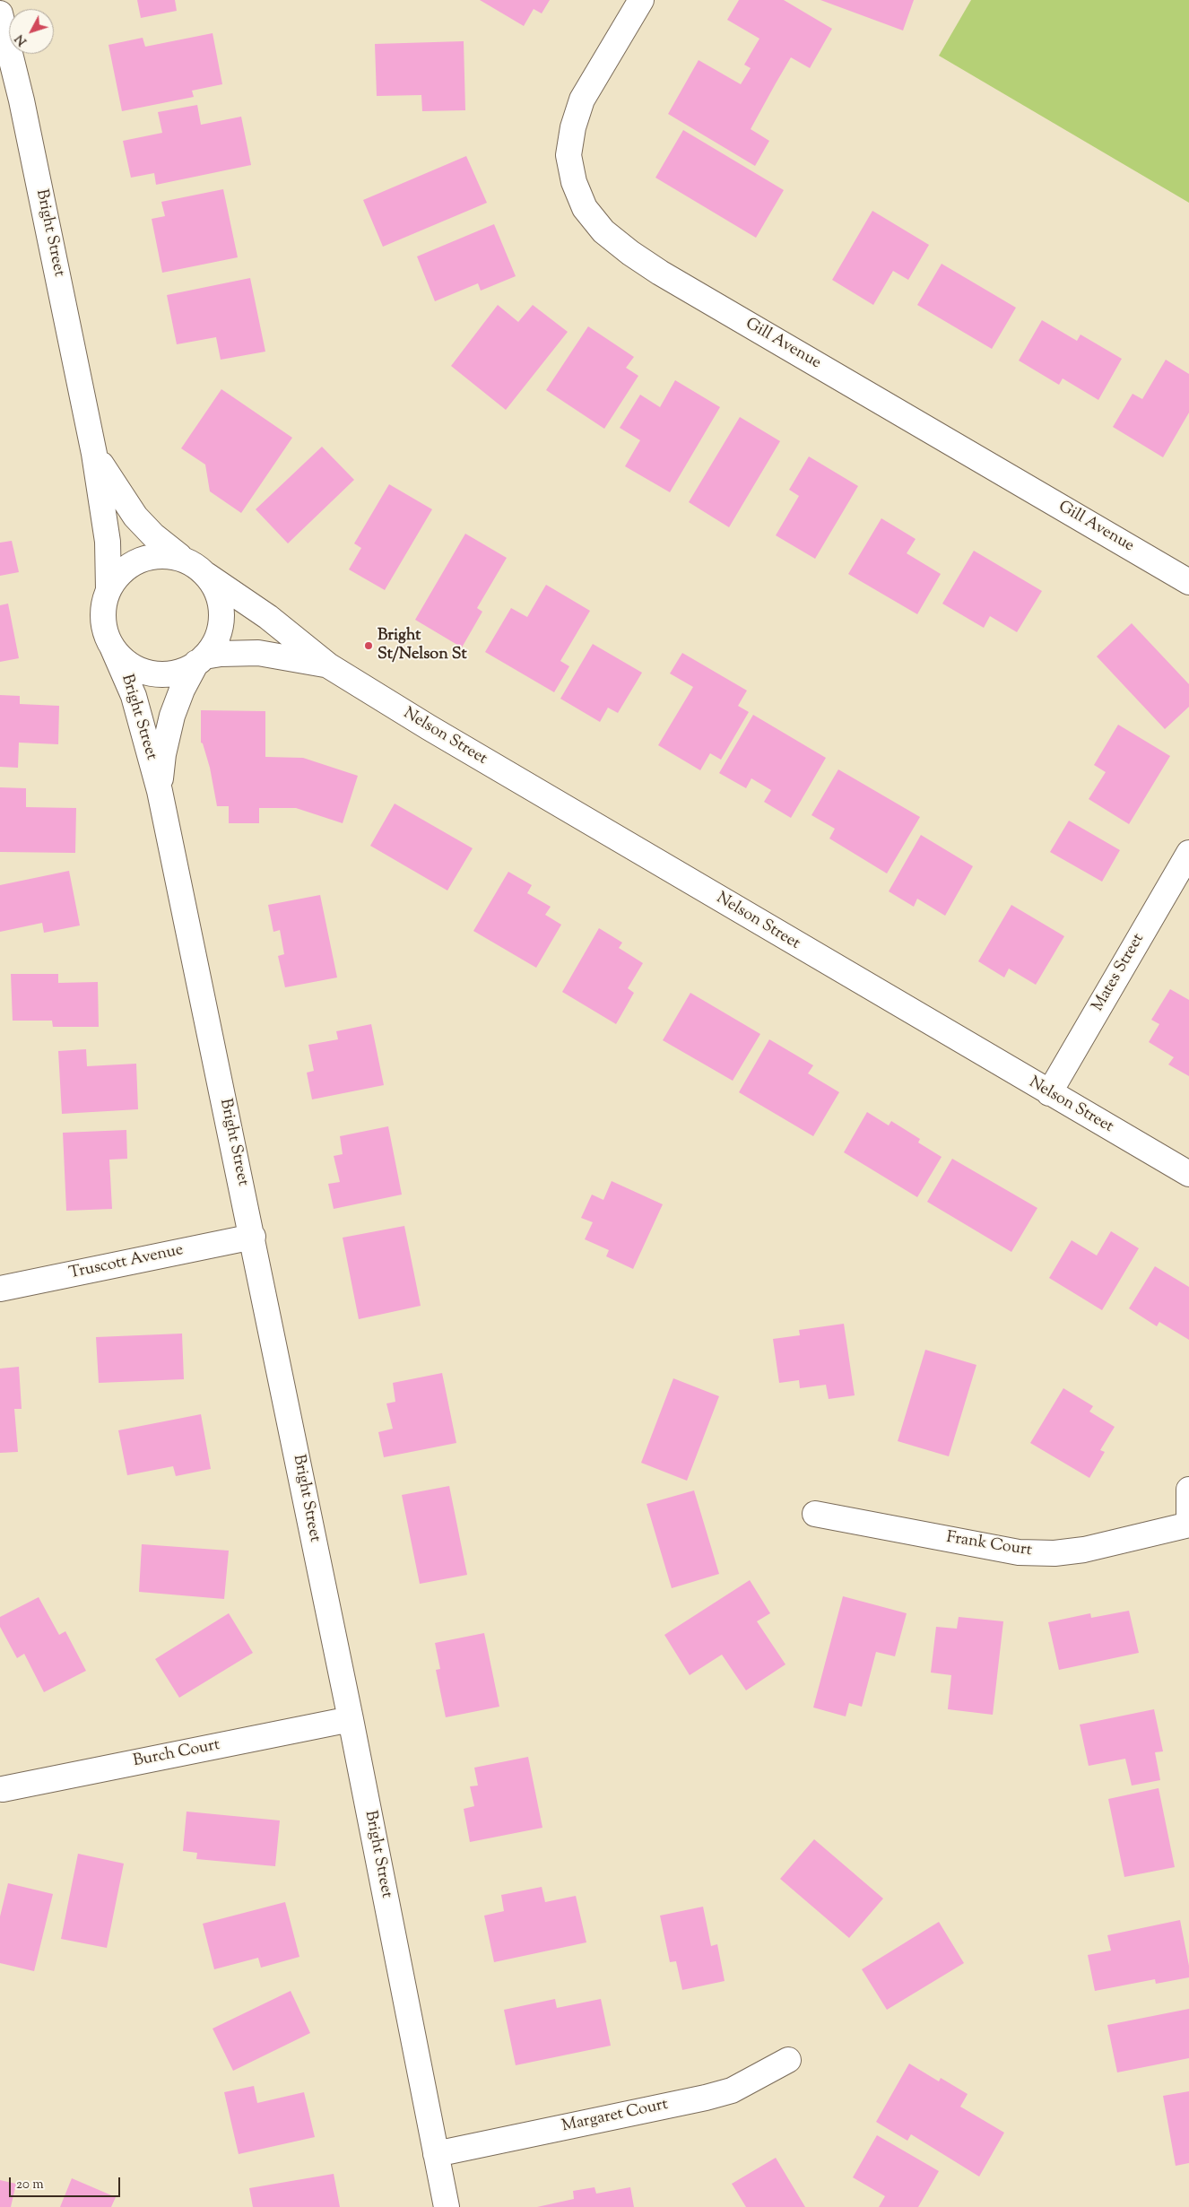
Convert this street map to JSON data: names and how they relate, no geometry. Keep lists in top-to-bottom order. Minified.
{"streets":{"street":["Bright Street","Gill Avenue","Nelson Street","Mates Street","Truscott Avenue","Frank Court","Burch Court","Margaret Court"]},"crossings":[["Bright Street","Nelson Street"],["Bright Street","Truscott Avenue"],["Bright Street","Burch Court"],["Bright Street","Margaret Court"],["Nelson Street","Mates Street"]],"places":["Bright St/Nelson St"],"scale_bar":"20 m","north":"bottom left"}
